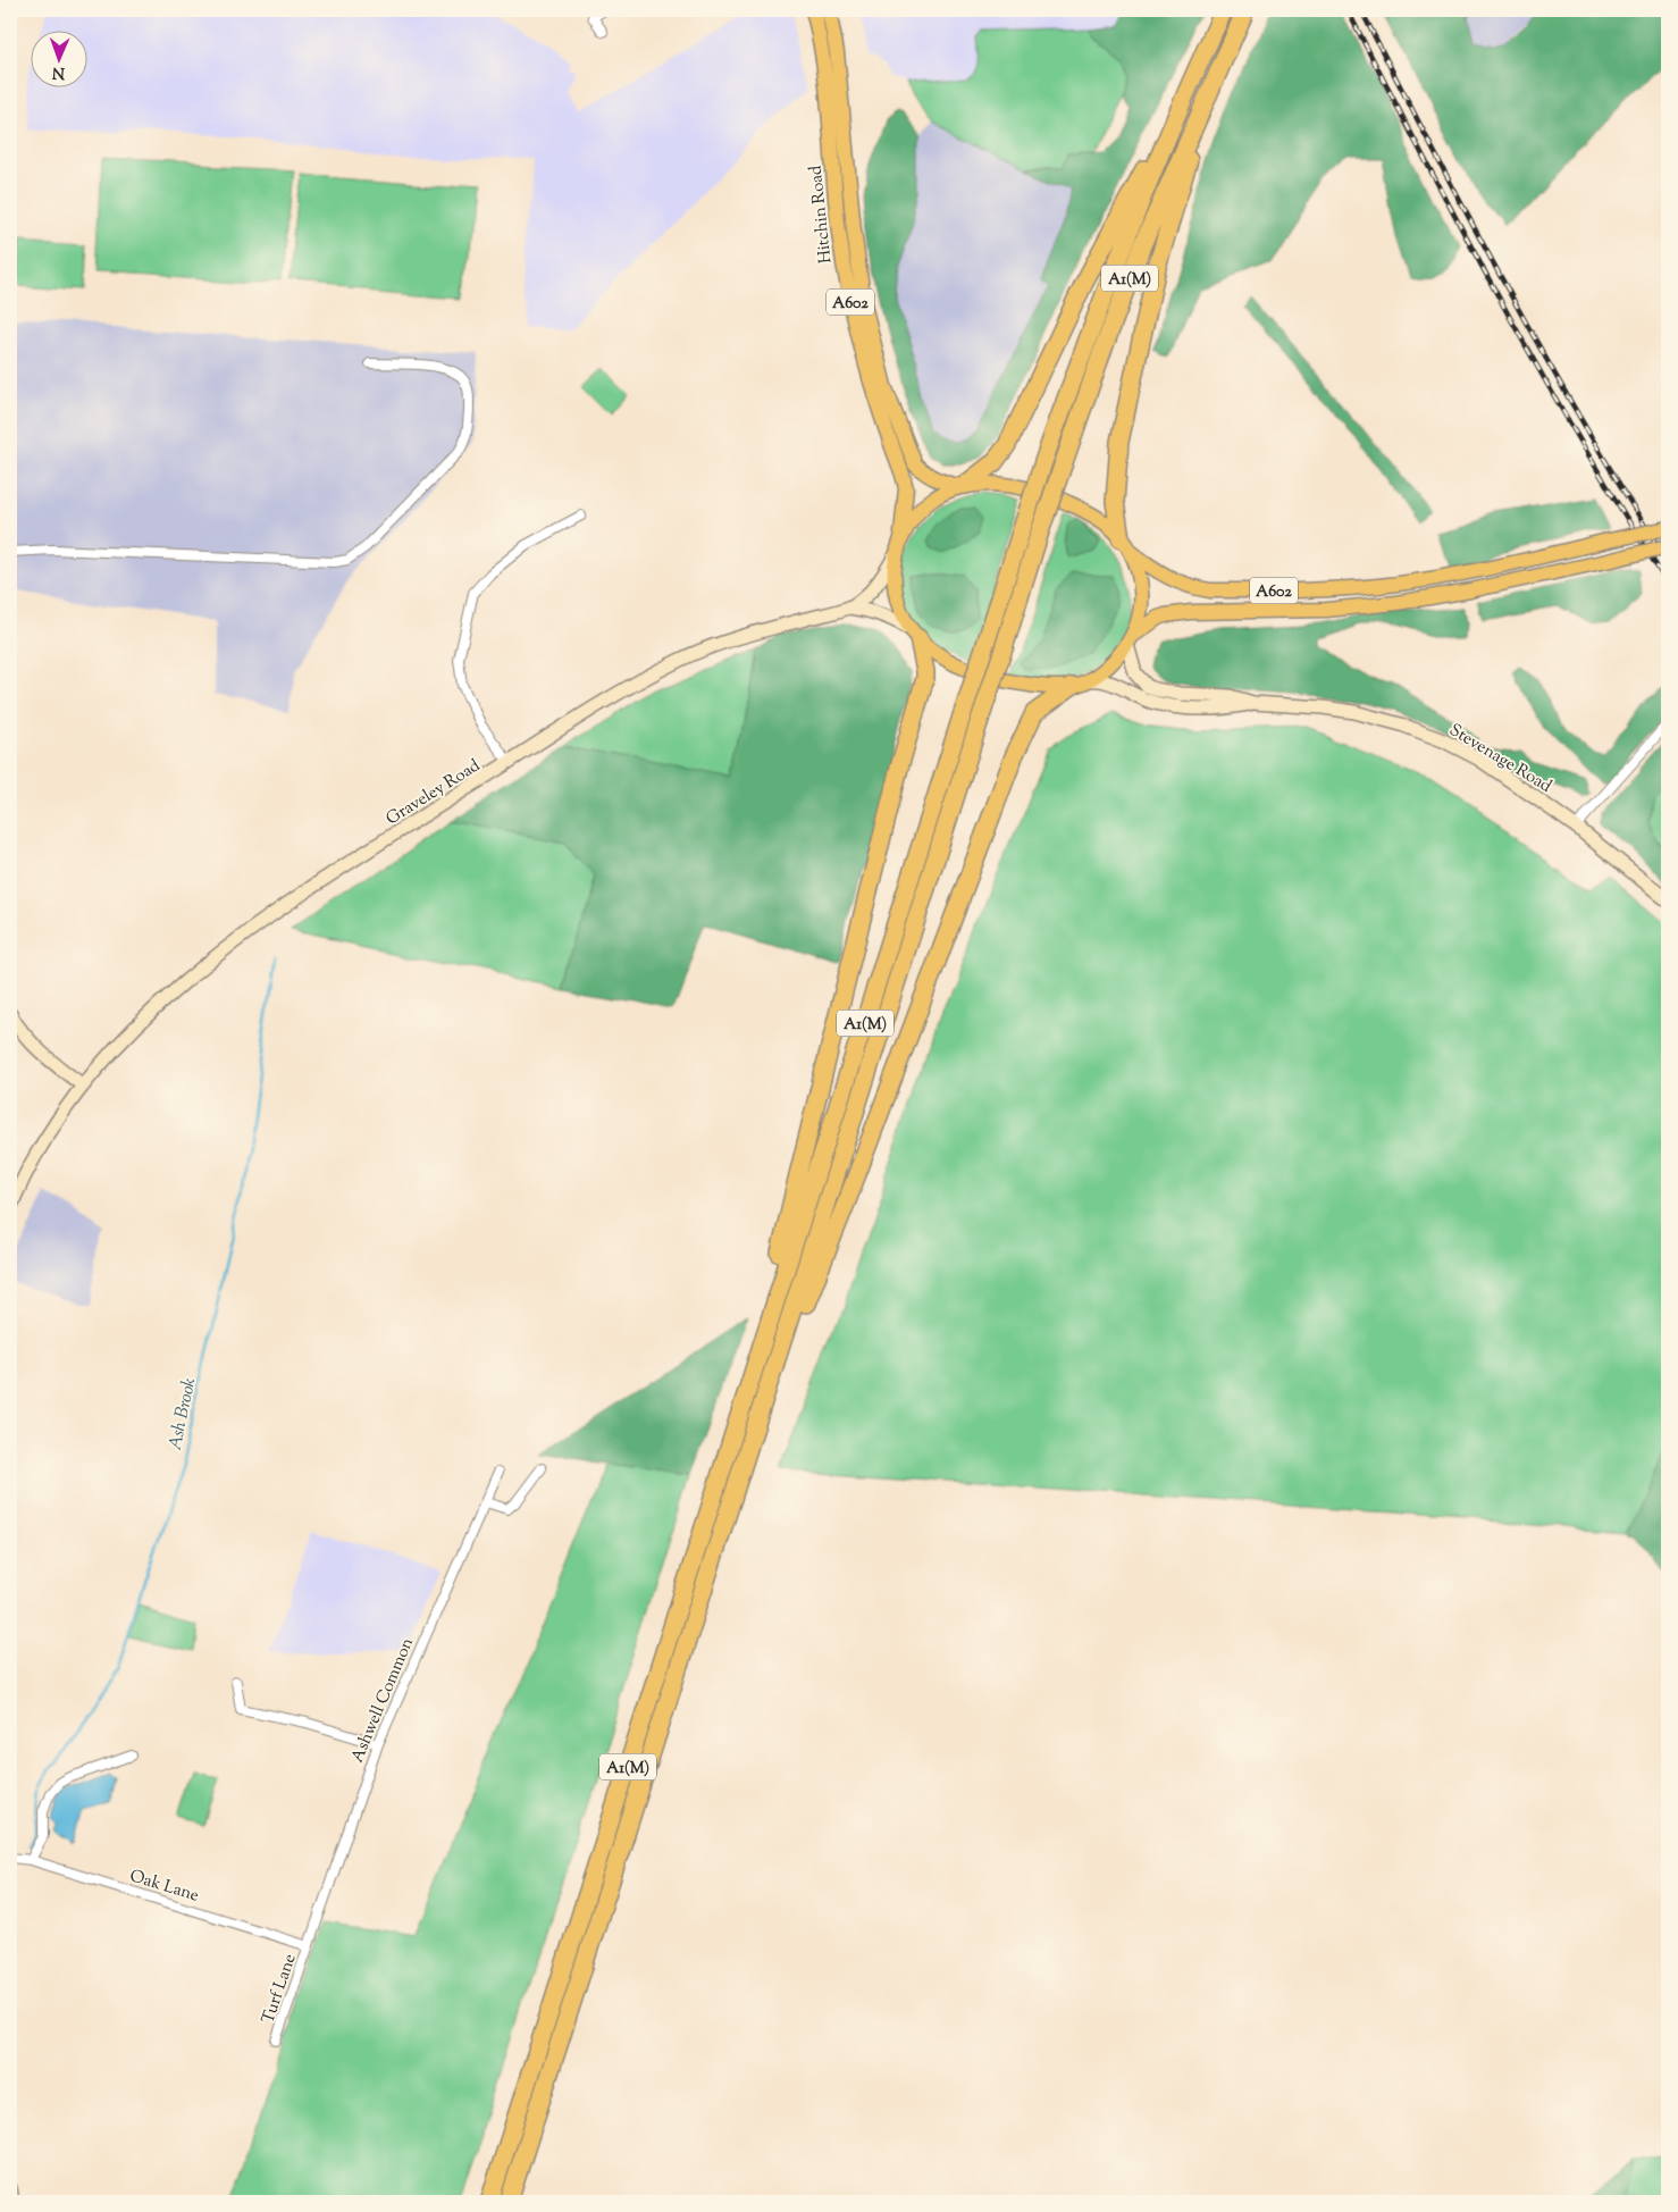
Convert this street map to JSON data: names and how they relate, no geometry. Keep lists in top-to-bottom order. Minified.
{"streets":{"highway":["A1(M)"],"main road":["Hitchin Road","A602","Stevenage Road","Graveley Road"],"street":["Ashwell Common","Oak Lane","Turf Lane"]},"crossings":[["Hitchin Road","A1(M)"],["Hitchin Road","Graveley Road"],["A1(M)","Graveley Road"],["A602","Stevenage Road"],["Ashwell Common","Oak Lane"],["Ashwell Common","Turf Lane"],["Oak Lane","Turf Lane"]],"water":["Ash Brook"],"north":"bottom"}
